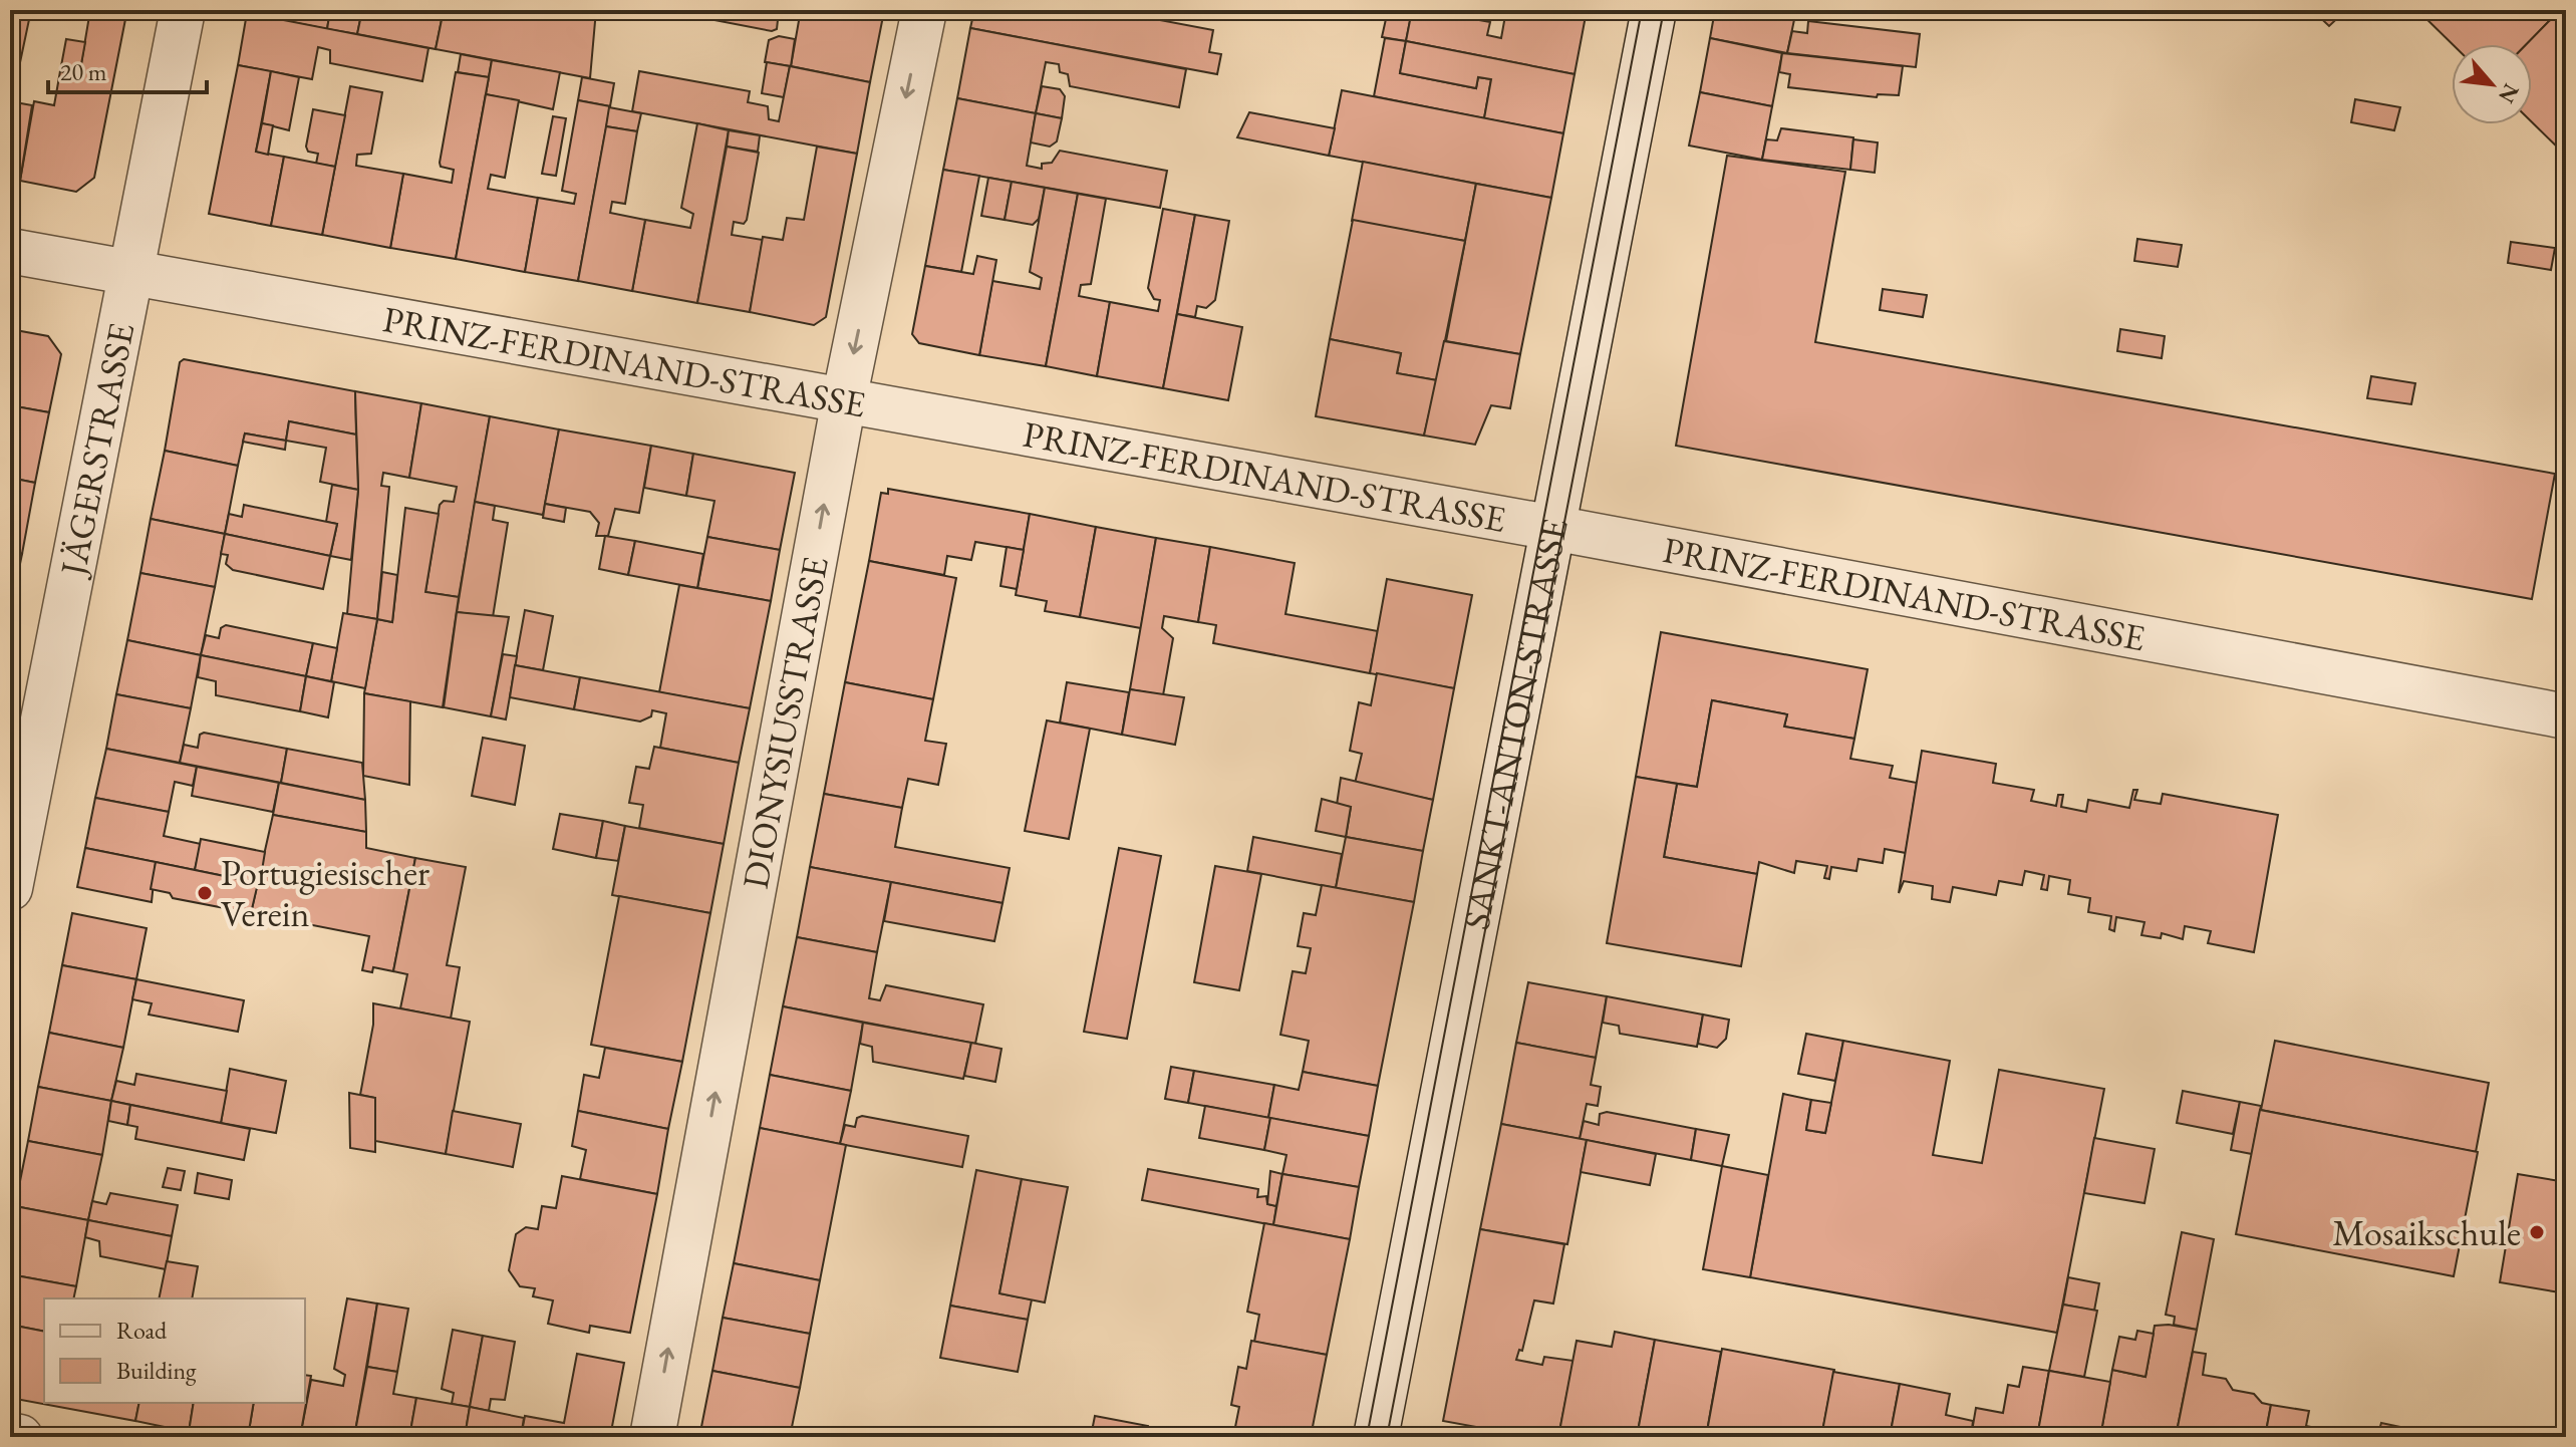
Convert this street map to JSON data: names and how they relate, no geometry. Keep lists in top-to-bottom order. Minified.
{"streets":{"street":["PRINZ-FERDINAND-STRASSE","JÄGERSTRASSE","DIONYSIUSSTRASSE","SANKT-ANTON-STRASSE"]},"crossings":[["PRINZ-FERDINAND-STRASSE","JÄGERSTRASSE"],["PRINZ-FERDINAND-STRASSE","DIONYSIUSSTRASSE"],["PRINZ-FERDINAND-STRASSE","SANKT-ANTON-STRASSE"]],"places":["Portugiesischer Verein","Mosaikschule"],"legend":["Road","Building"],"scale_bar":"20 m","north":"bottom right"}
